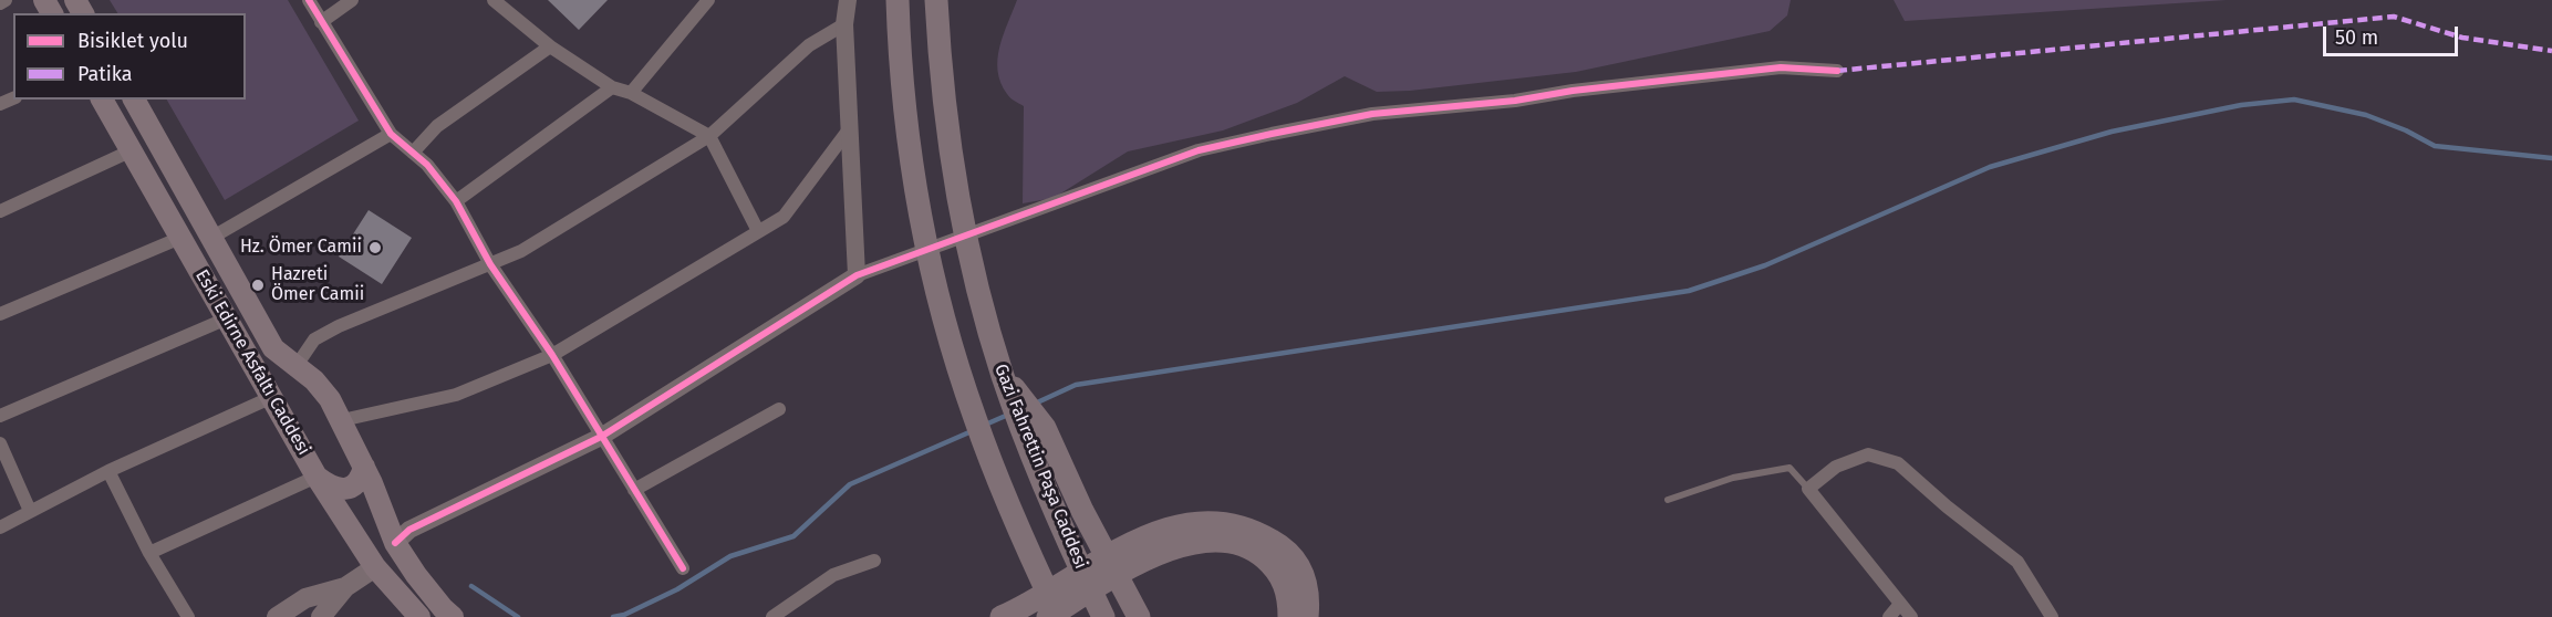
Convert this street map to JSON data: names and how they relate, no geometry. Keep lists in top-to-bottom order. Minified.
{"streets":{"highway":["Gazi Fahrettin Paşa Caddesi"],"main road":["Eski Edirne Asfaltı Caddesi"]},"places":["Hz. Ömer Camii","Hazreti Ömer Camii"],"legend":["Bisiklet yolu","Patika"],"scale_bar":"50 m"}
